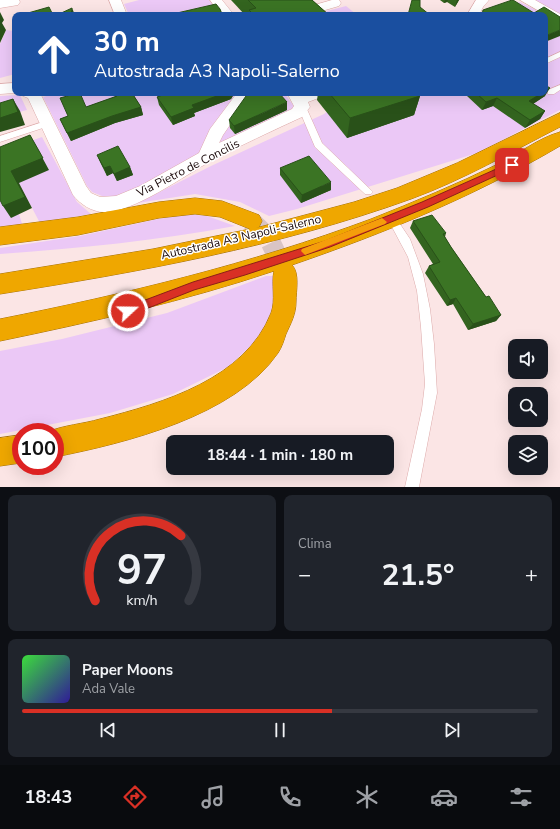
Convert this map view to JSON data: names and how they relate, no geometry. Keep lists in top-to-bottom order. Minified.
{"streets":{"highway":["Autostrada A3 Napoli-Salerno"],"street":["Via Pietro de Concilis"]},"page":{"turn":["30 m","Autostrada A3 Napoli-Salerno"],"limit":"100","trip":"18:44 · 1 min · 180 m","tile":"Clima","heat":["−","21.5°","+"],"song":["Paper Moons","Ada Vale"],"tabs":"18:43","gauge":["97","km/h"]}}
